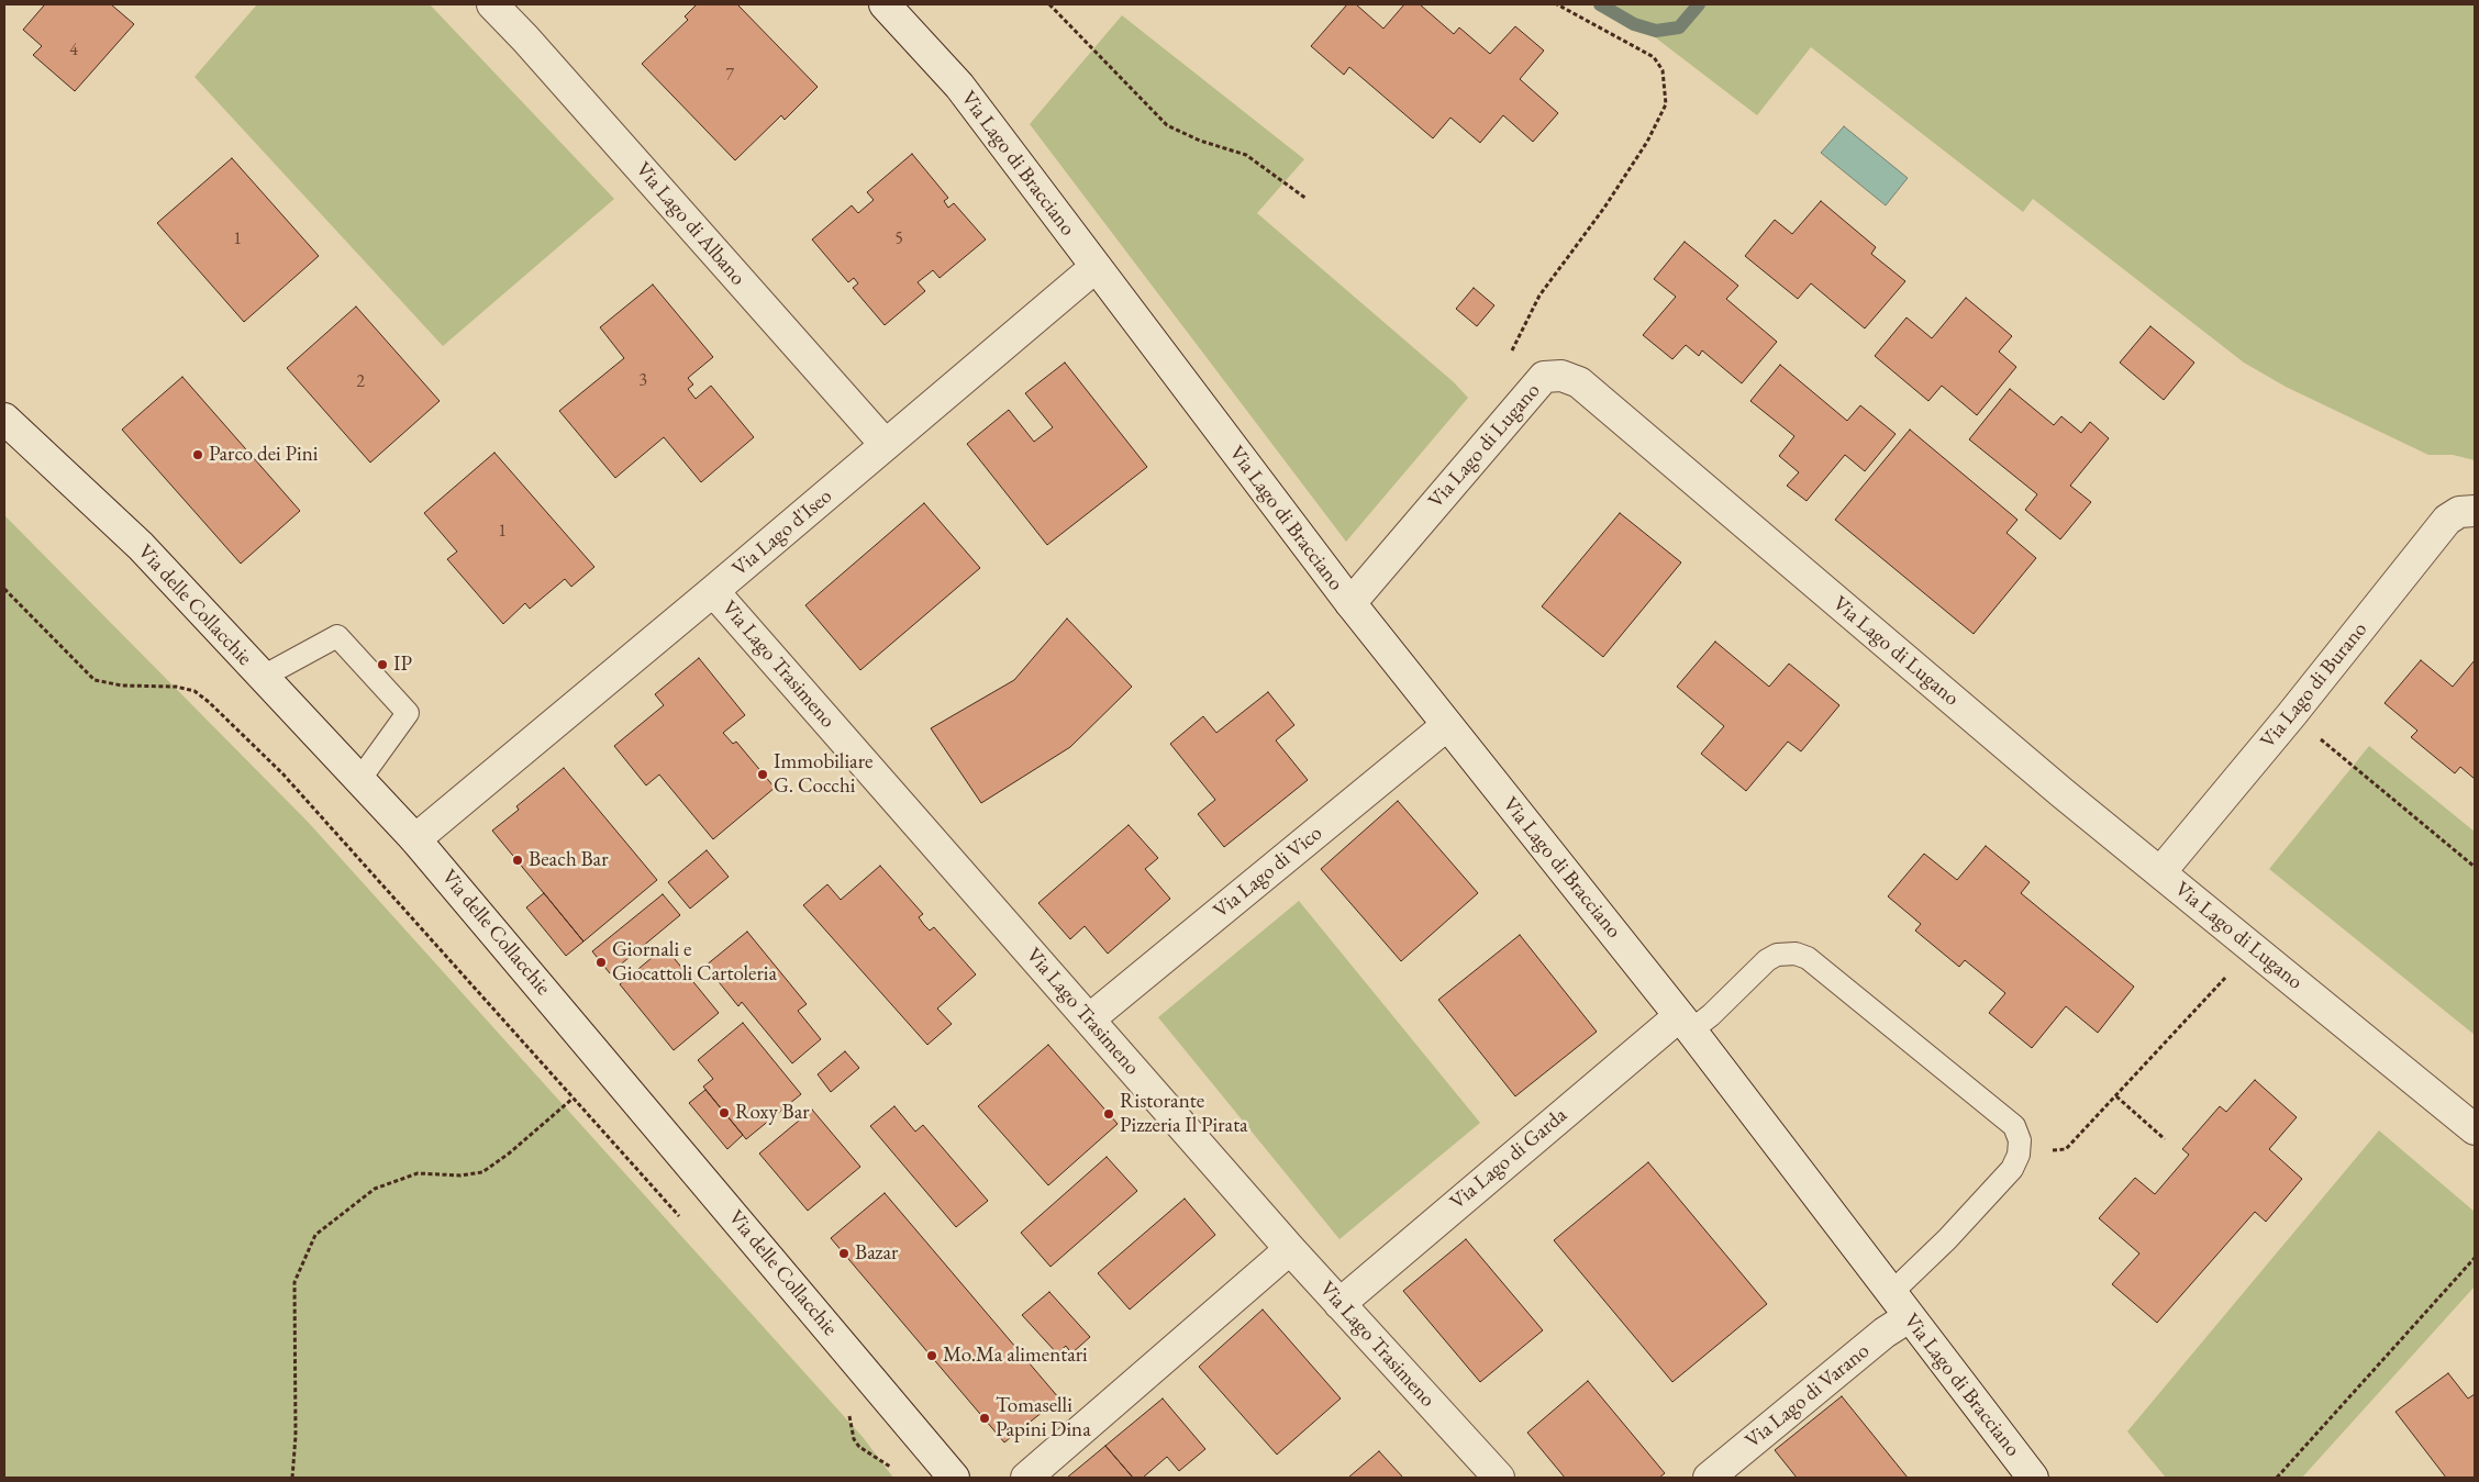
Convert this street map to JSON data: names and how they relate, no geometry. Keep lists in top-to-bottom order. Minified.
{"streets":{"street":["Via Lago di Bracciano","Via Lago di Albano","Via Lago di Lugano","Via Lago d'Iseo","Via delle Collacchie","Via Lago Trasimeno","Via Lago di Burano","Via Lago di Vico","Via Lago di Garda","Via Lago di Varano"]},"crossings":[["Via Lago di Bracciano","Via Lago di Lugano"],["Via Lago di Bracciano","Via Lago d'Iseo"],["Via Lago di Bracciano","Via Lago di Vico"],["Via Lago di Bracciano","Via Lago di Garda"],["Via Lago di Bracciano","Via Lago di Varano"],["Via Lago di Albano","Via Lago d'Iseo"],["Via Lago di Lugano","Via Lago di Burano"],["Via Lago d'Iseo","Via delle Collacchie"],["Via Lago d'Iseo","Via Lago Trasimeno"],["Via Lago Trasimeno","Via Lago di Vico"],["Via Lago Trasimeno","Via Lago di Garda"]],"places":["Parco dei Pini","IP","Immobiliare G. Cocchi","Beach Bar","Giornali e Giocattoli Cartoleria","Roxy Bar","Ristorante Pizzeria Il Pirata","Bazar","Mo.Ma alimentari","Tomaselli Papini Dina"],"house_numbers":["4","7","1","5","3","2","1"]}
